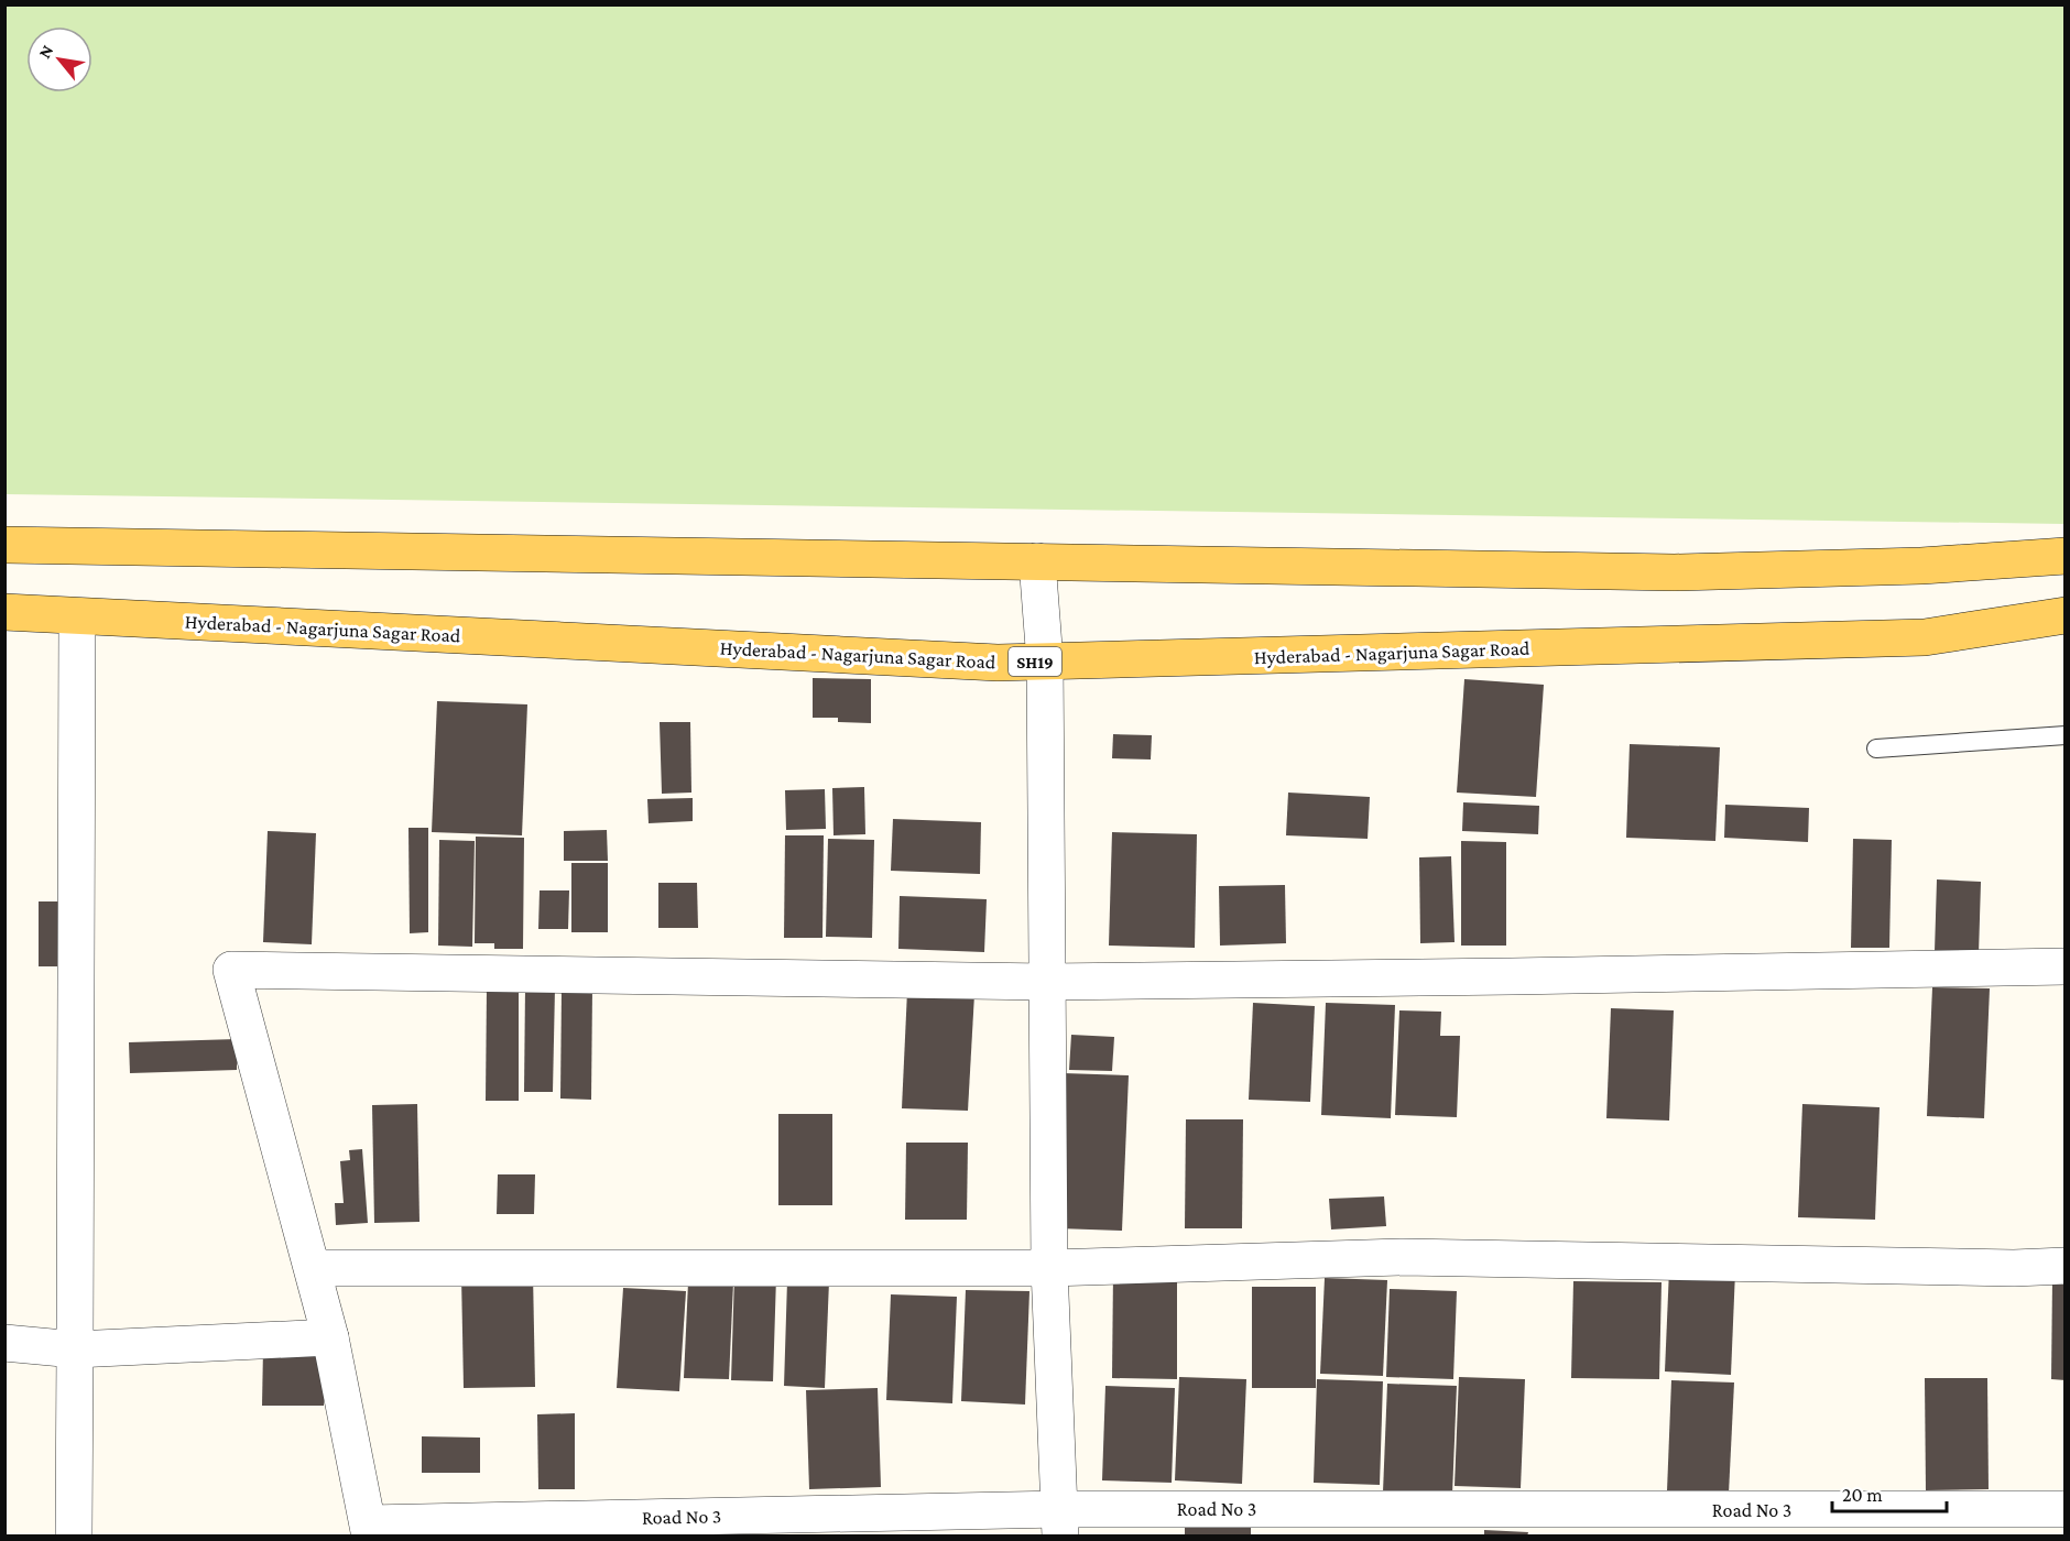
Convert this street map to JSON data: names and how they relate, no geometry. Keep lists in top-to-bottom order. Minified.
{"streets":{"main road":["Hyderabad - Nagarjuna Sagar Road","SH19"],"street":["Road No 3"]},"scale_bar":"20 m","north":"top left"}
